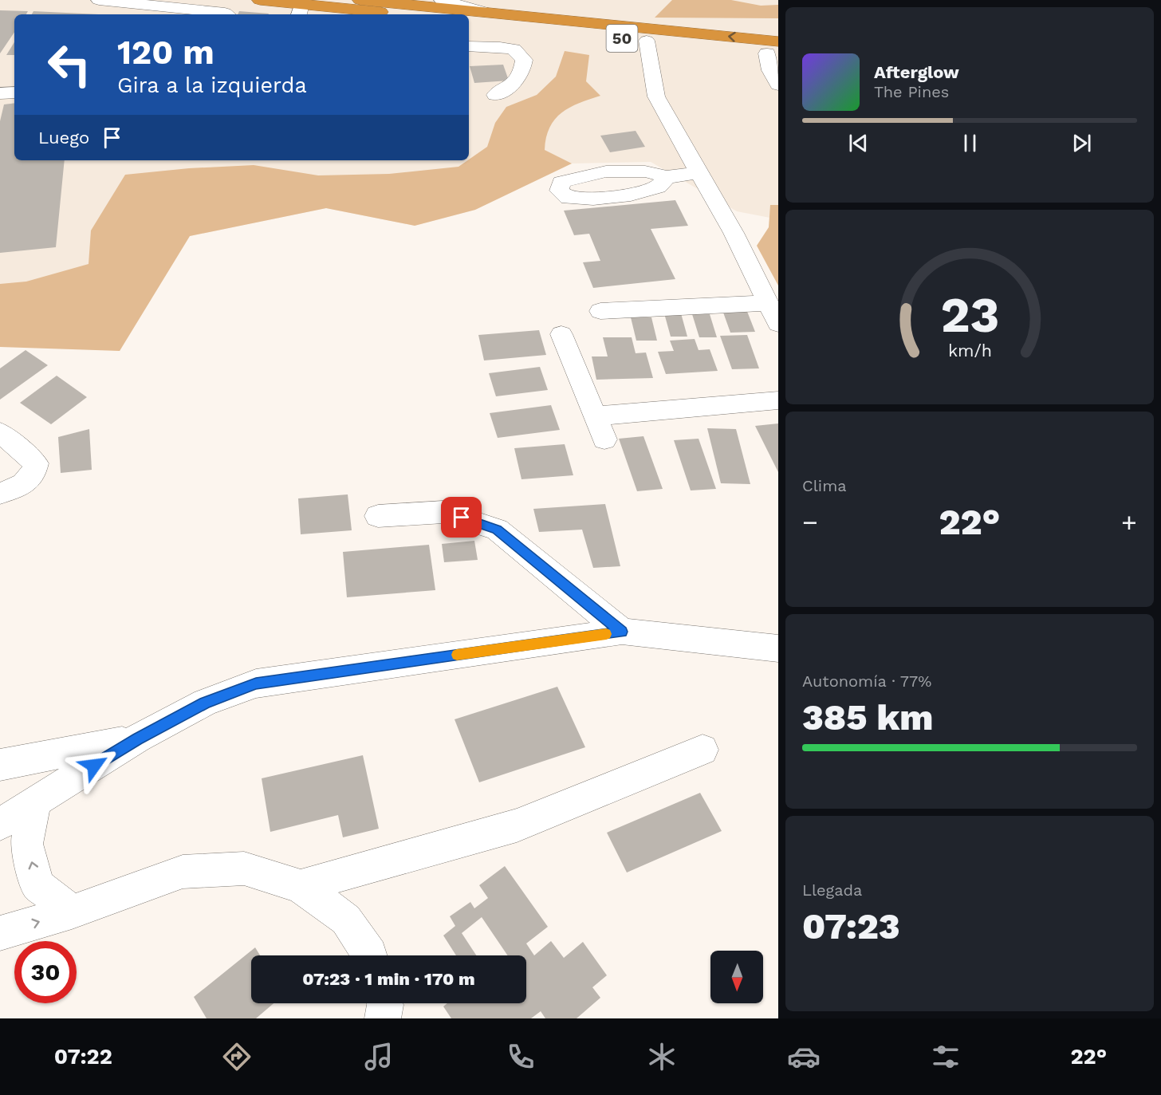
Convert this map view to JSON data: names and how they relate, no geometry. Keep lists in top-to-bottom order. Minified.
{"streets":{"highway":["50"]},"north":"bottom","page":{"turn":["120 m","Gira a la izquierda"],"song":["Afterglow","The Pines"],"then":"Luego","tile":["Clima",["Autonomía · 77%","385 km"],["Llegada","07:23"]],"heat":["−","22°","+"],"limit":"30","trip":"07:23 · 1 min · 170 m","tabs":["07:22","22°"],"gauge":["23","km/h"]}}
